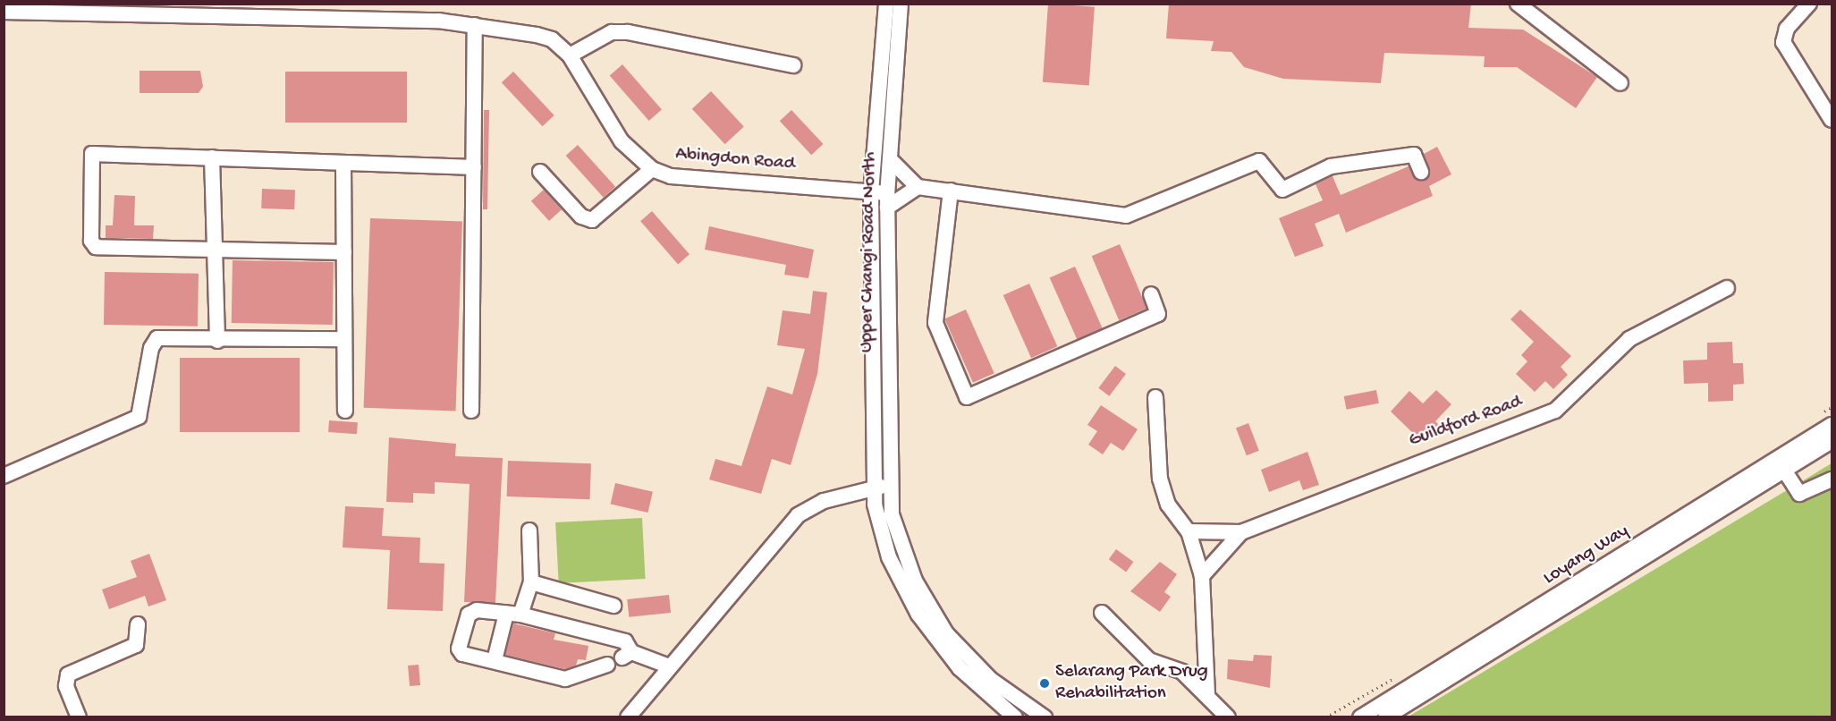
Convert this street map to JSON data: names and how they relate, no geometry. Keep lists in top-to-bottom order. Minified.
{"streets":{"street":["Abingdon Road","Upper Changi Road North","Guildford Road","Loyang Way"]},"crossings":[["Abingdon Road","Upper Changi Road North"]],"places":["Selarang Park Drug Rehabilitation"]}
